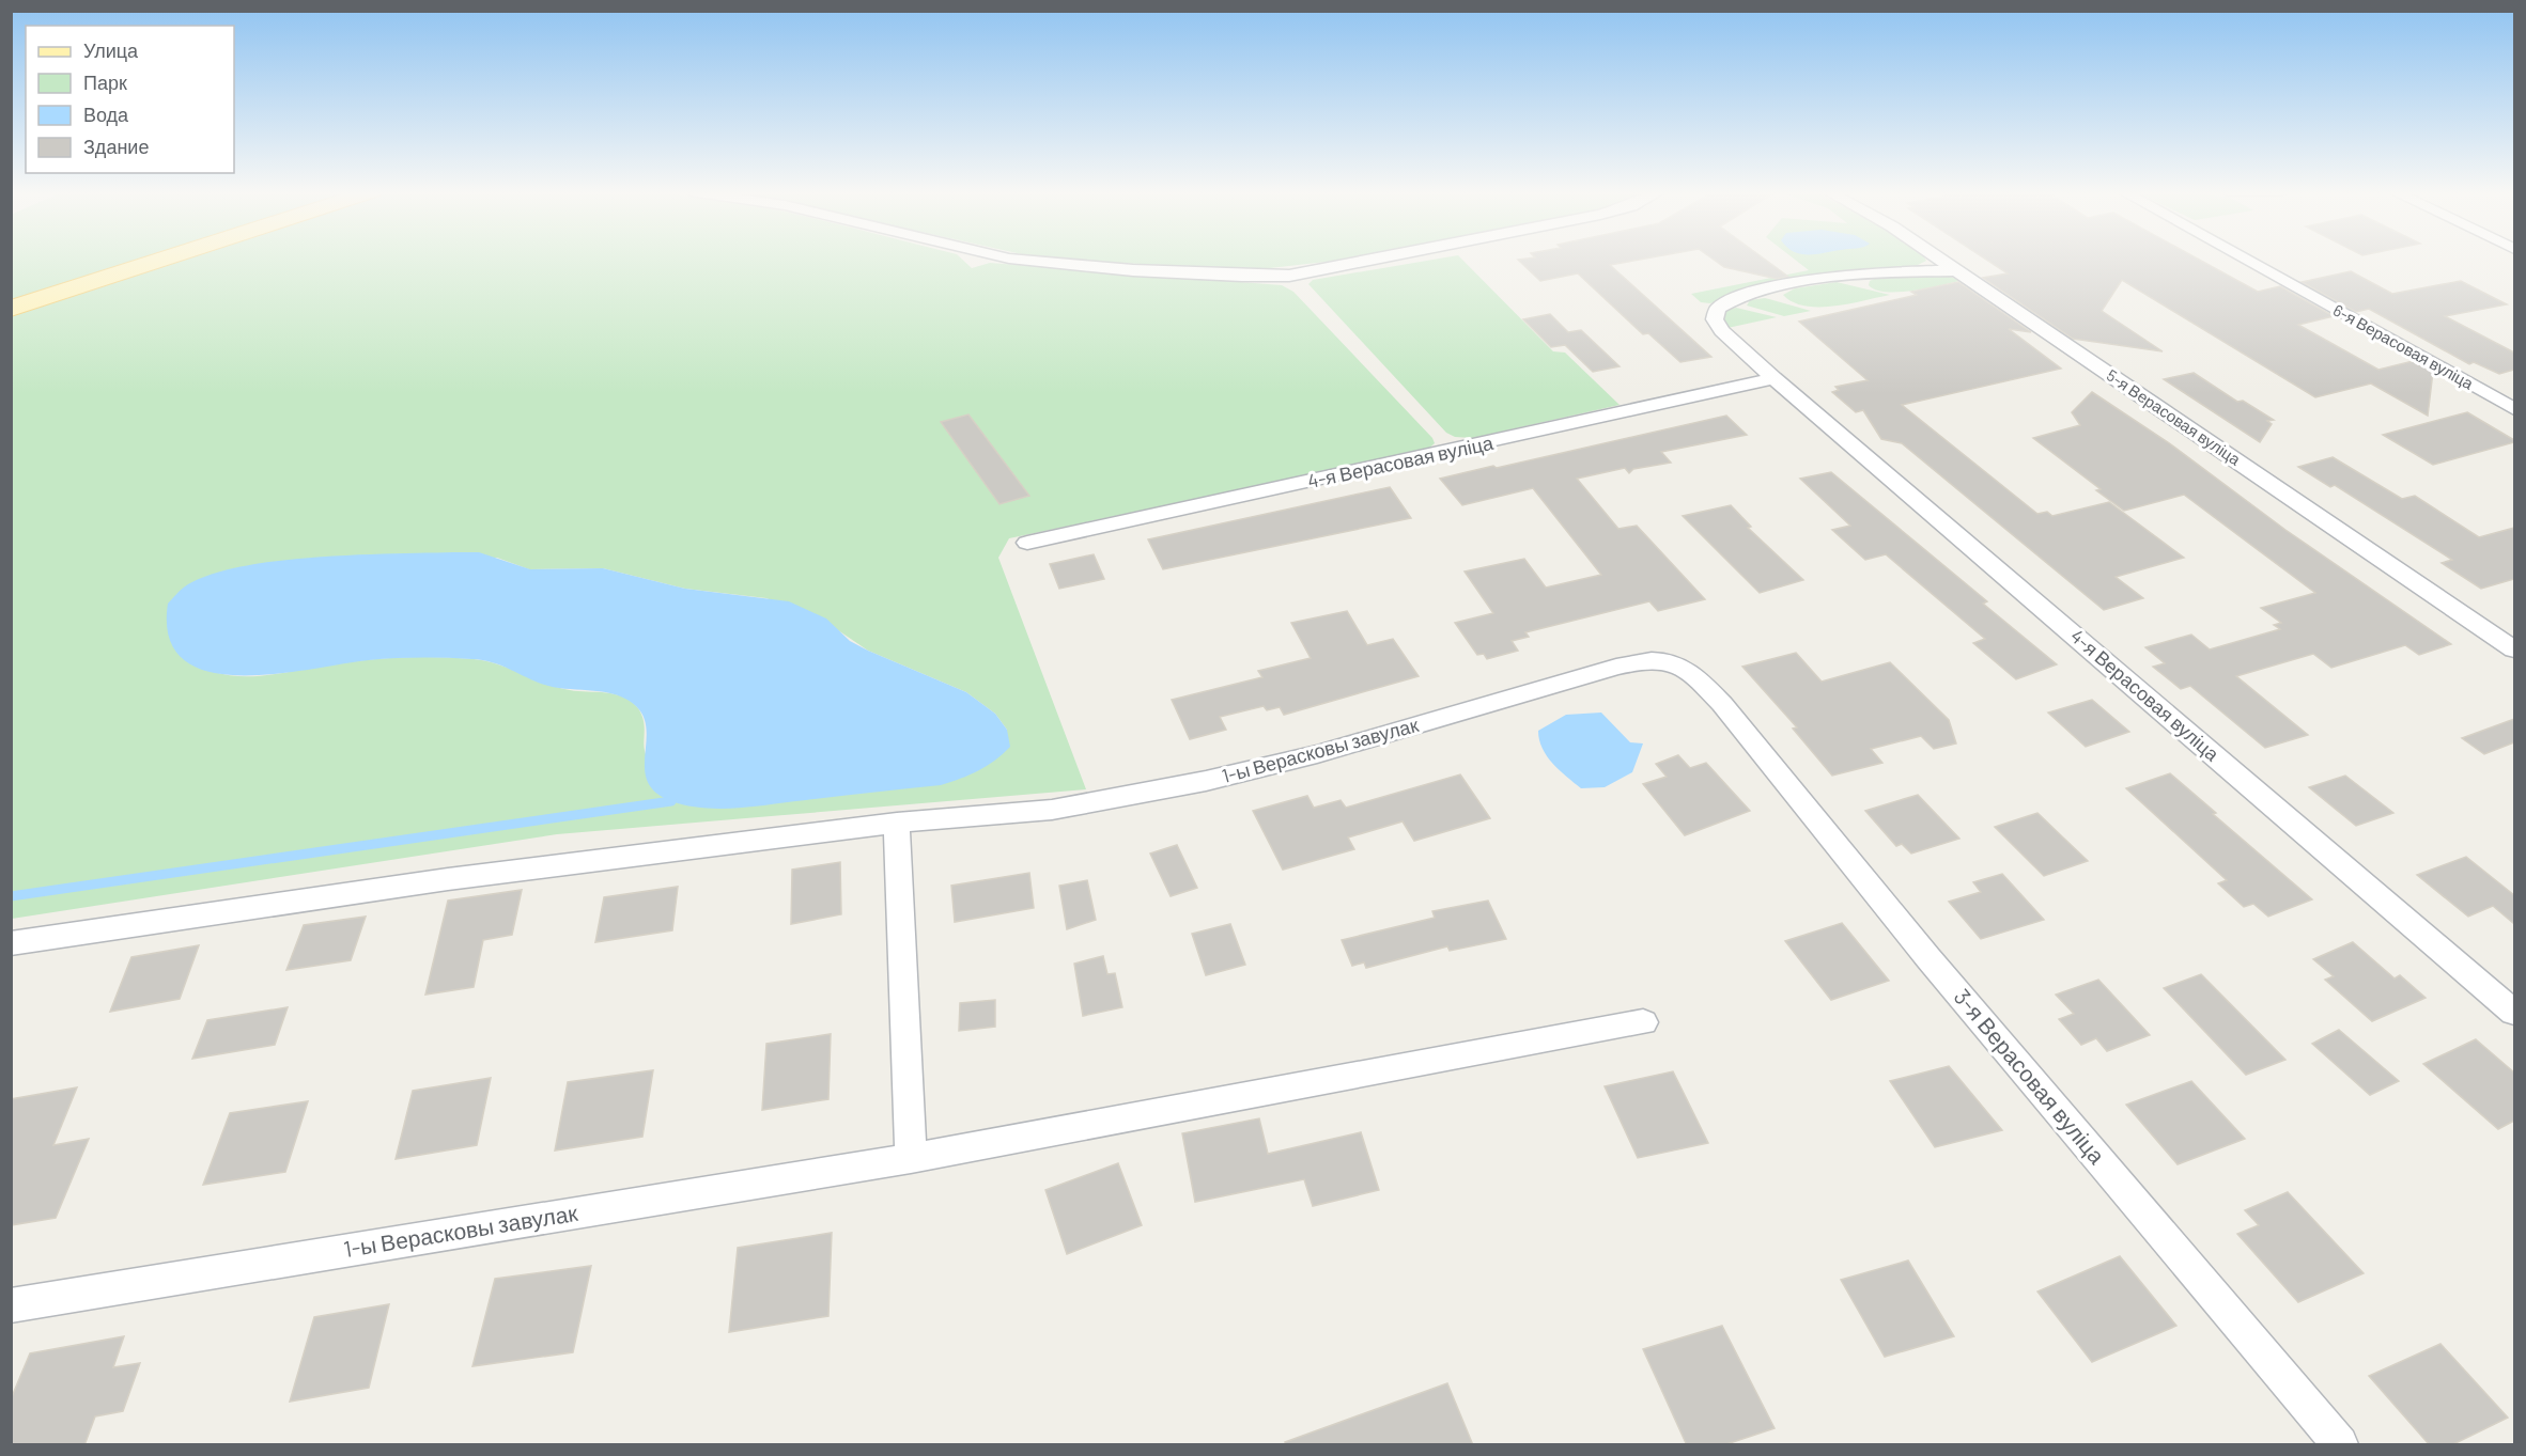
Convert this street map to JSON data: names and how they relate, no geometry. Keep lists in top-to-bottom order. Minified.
{"streets":{"street":["6-я Верасовая вуліца","5-я Верасовая вуліца","4-я Верасовая вуліца","1-ы Верасковы завулак","3-я Верасовая вуліца"]},"crossings":[["5-я Верасовая вуліца","4-я Верасовая вуліца"],["1-ы Верасковы завулак","3-я Верасовая вуліца"]],"legend":["Улица","Парк","Вода","Здание"]}
